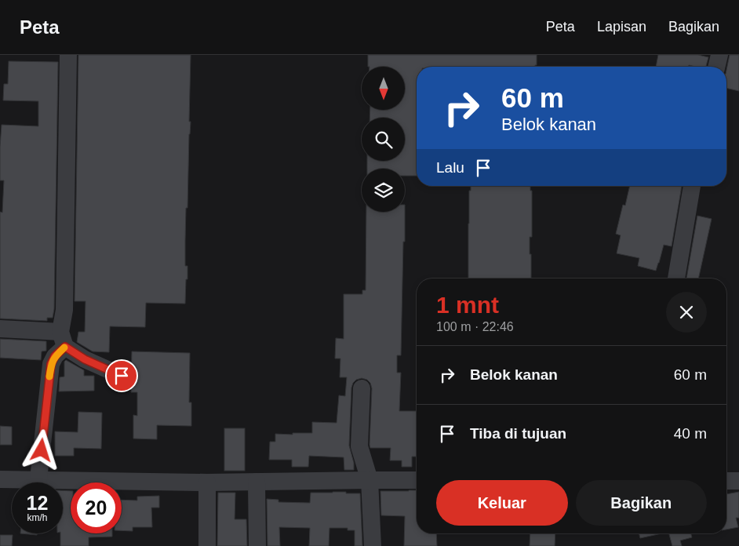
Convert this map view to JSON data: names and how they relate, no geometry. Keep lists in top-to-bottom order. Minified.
{"north":"bottom","page":{"header":"Peta","nav":["Peta","Lapisan","Bagikan"],"turn":["60 m","Belok kanan"],"then":"Lalu","heading":["1 mnt","100 m · 22:46"],"list":[{"name":"Belok kanan","value":"60 m"},{"name":"Tiba di tujuan","value":"40 m"}],"buttons":["Keluar","Bagikan"],"speed":"12 km/h","limit":"20"}}
